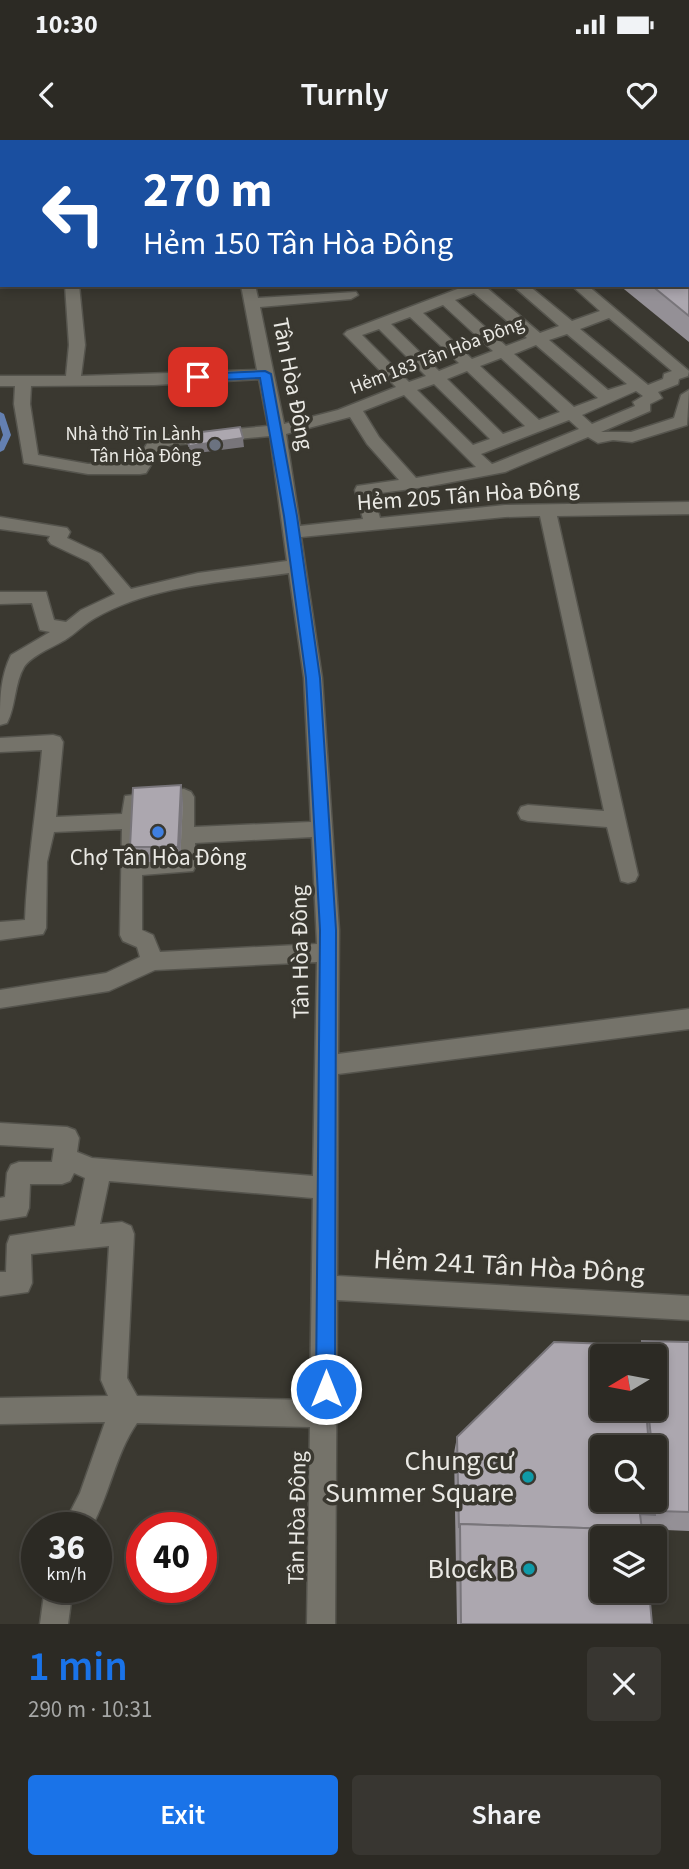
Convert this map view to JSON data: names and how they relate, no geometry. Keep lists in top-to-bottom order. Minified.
{"streets":{"street":["Hẻm 183 Tân Hòa Đông","Tân Hòa Đông","Hẻm 205 Tân Hòa Đông","Hẻm 241 Tân Hòa Đông"]},"crossings":[["Hẻm 183 Tân Hòa Đông","Tân Hòa Đông"],["Tân Hòa Đông","Hẻm 205 Tân Hòa Đông"],["Tân Hòa Đông","Hẻm 241 Tân Hòa Đông"]],"places":["Nhà thờ Tin Lành Tân Hòa Đông","Chợ Tân Hòa Đông","Chung cư Summer Square","Block B"],"north":"left","page":{"status":"10:30","header":"Turnly","turn":["270 m","Hẻm 150 Tân Hòa Đông"],"speed":"36 km/h","limit":"40","heading":["1 min","290 m · 10:31"],"buttons":["Exit","Share"]}}
